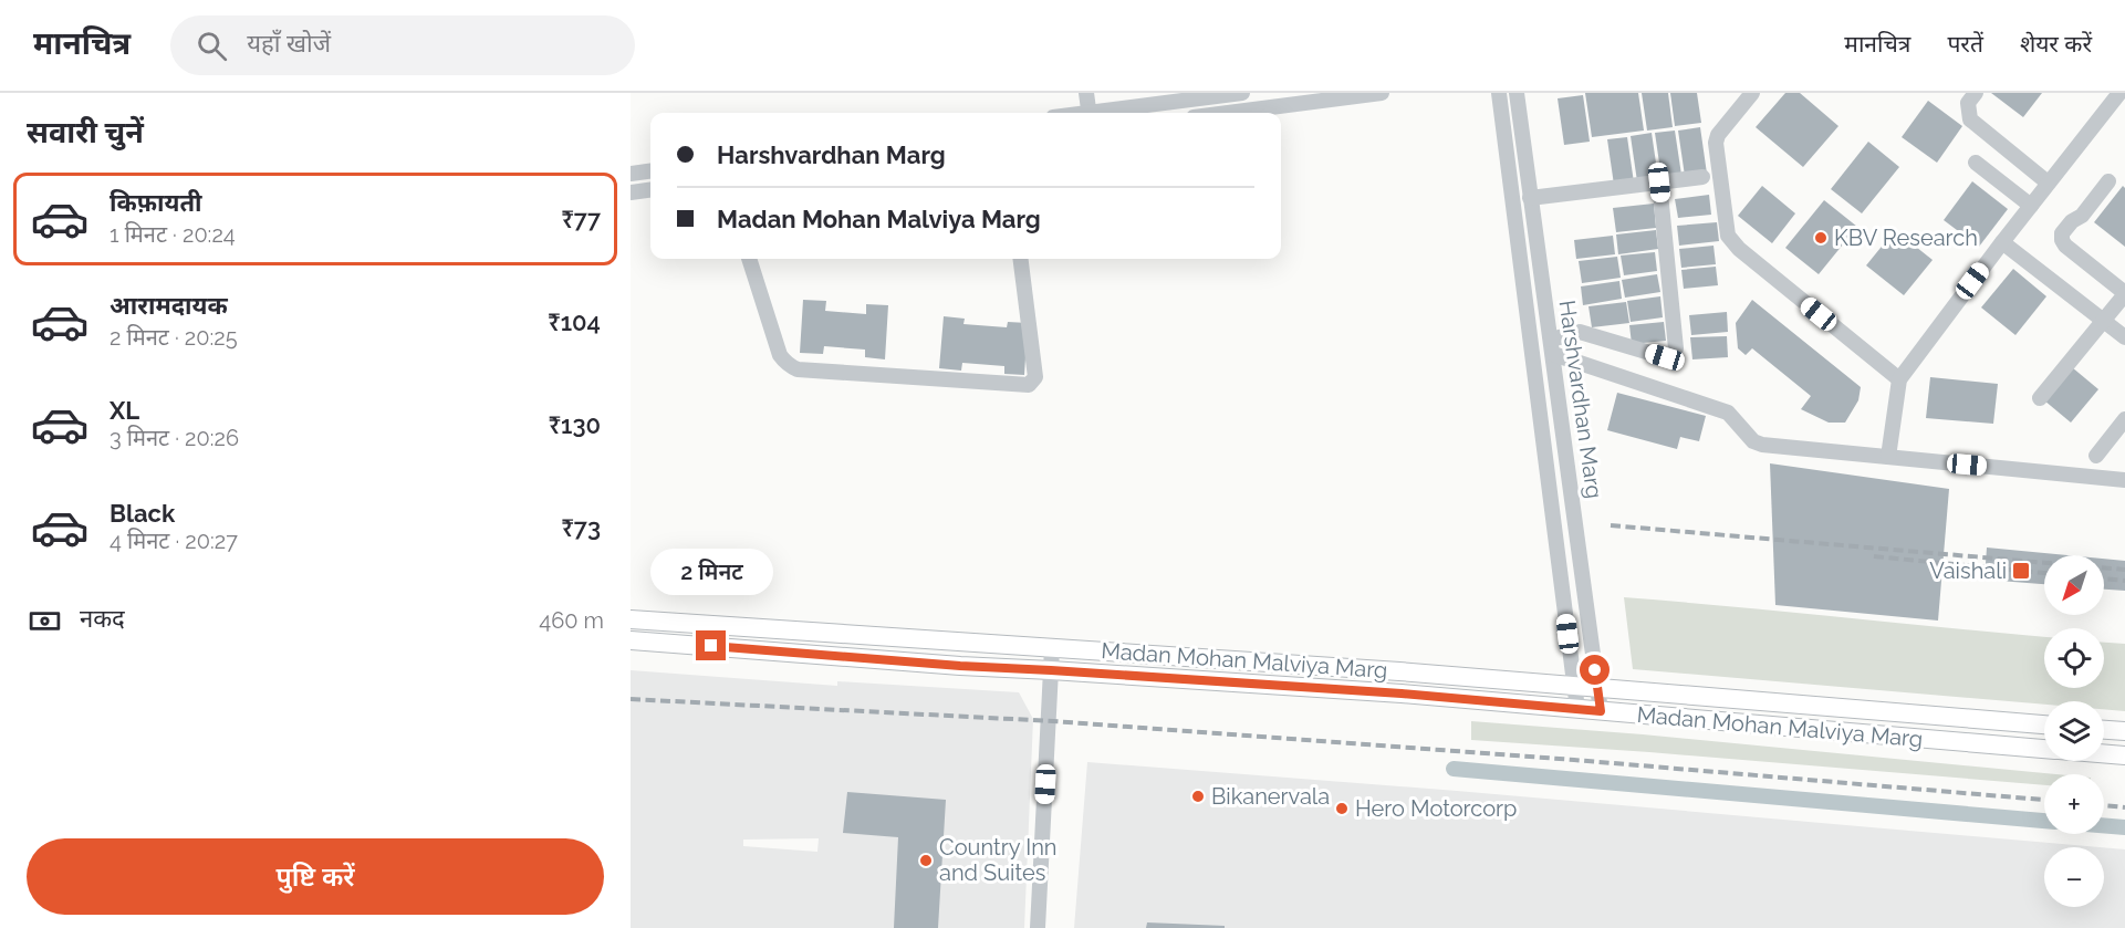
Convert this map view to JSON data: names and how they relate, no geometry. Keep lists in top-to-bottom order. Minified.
{"streets":{"main road":["Madan Mohan Malviya Marg"],"street":["Harshvardhan Marg"]},"crossings":[["Harshvardhan Marg","Madan Mohan Malviya Marg"]],"places":{"other":["KBV Research","Bikanervala","Hero Motorcorp","Country Inn and Suites"],"transit":["Vaishali"]},"north":"bottom left","page":{"header":"मानचित्र","search":"यहाँ खोजें","nav":["मानचित्र","परतें","शेयर करें"],"heading":"सवारी चुनें","banner":["Harshvardhan Marg","Madan Mohan Malviya Marg"],"list":[{"name":"किफ़ायती","note":"1 मिनट · 20:24","value":"₹77"},{"name":"आरामदायक","note":"2 मिनट · 20:25","value":"₹104"},{"name":"XL","note":"3 मिनट · 20:26","value":"₹130"},{"name":"Black","note":"4 मिनट · 20:27","value":"₹73"}],"bubble":"2 मिनट","map_buttons":["+","−"],"pay":["नकद","460 m"],"buttons":"पुष्टि करें"}}
